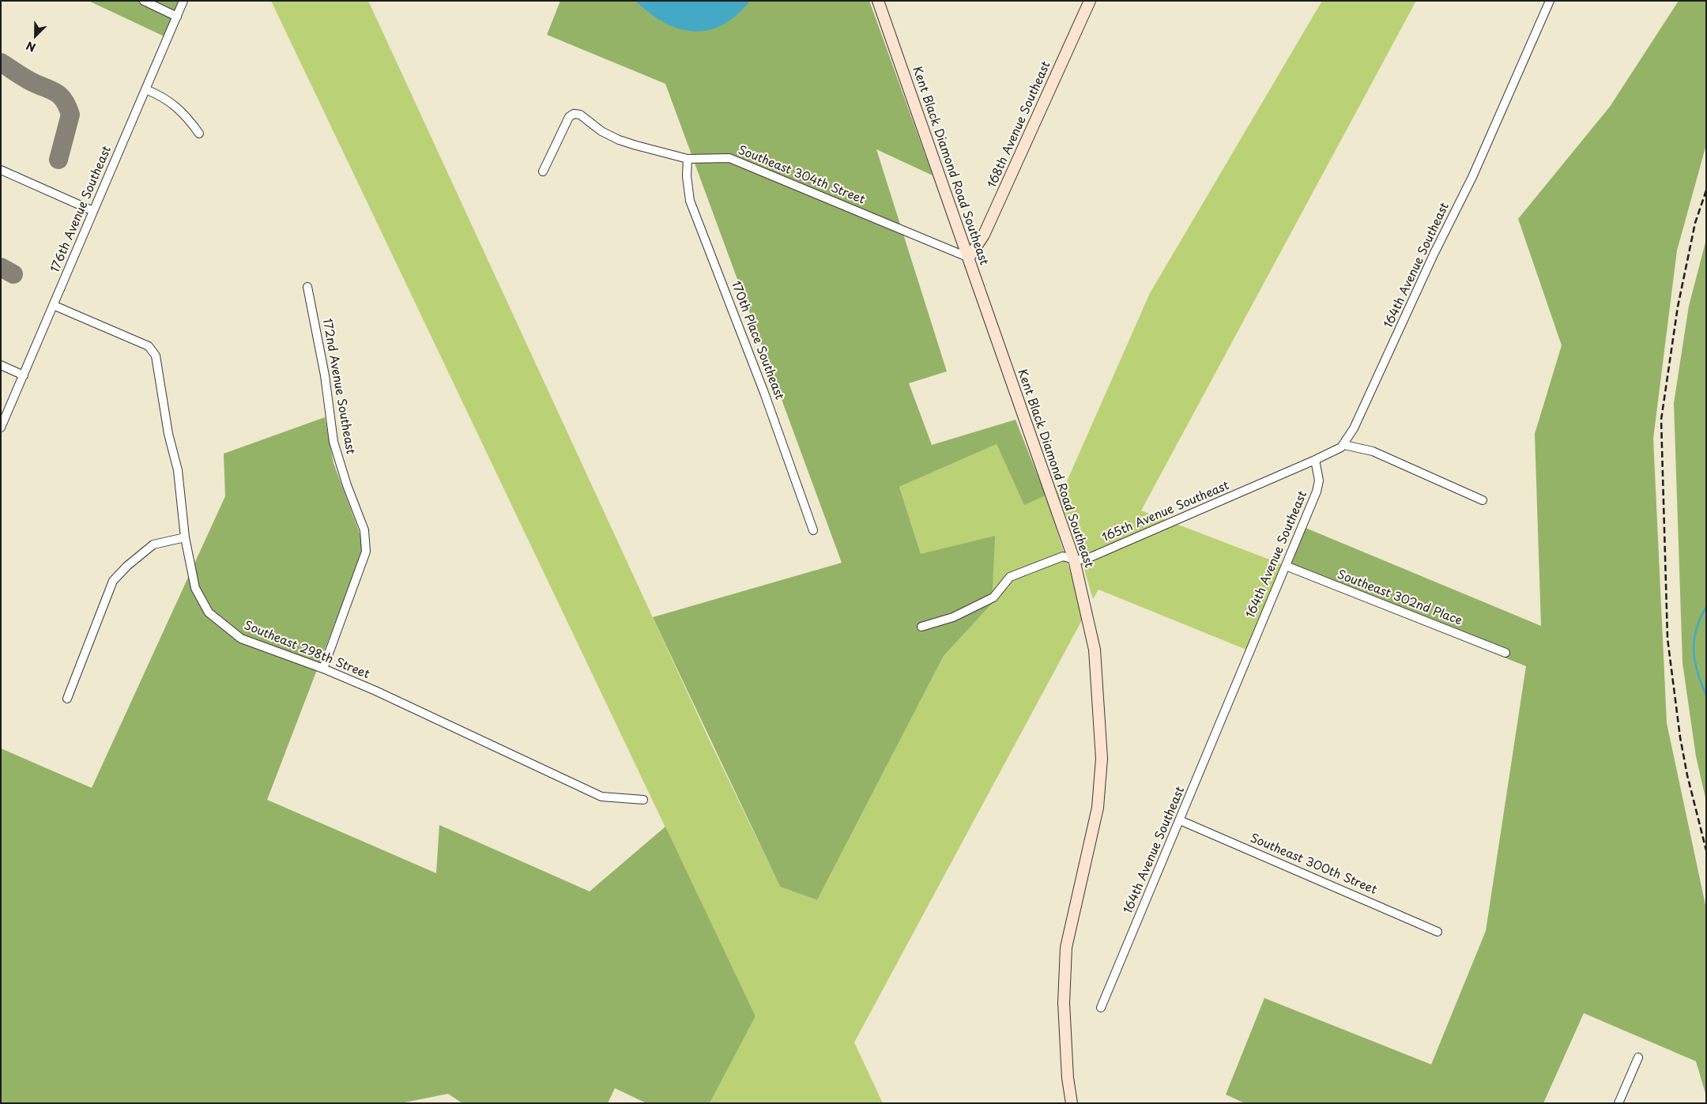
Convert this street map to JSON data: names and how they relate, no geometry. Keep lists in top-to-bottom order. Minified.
{"streets":{"street":["168th Avenue Southeast","Kent Black Diamond Road Southeast","Southeast 304th Street","176th Avenue Southeast","164th Avenue Southeast","170th Place Southeast","172nd Avenue Southeast","165th Avenue Southeast","Southeast 302nd Place","Southeast 298th Street","Southeast 300th Street"]},"crossings":[["168th Avenue Southeast","Kent Black Diamond Road Southeast"],["168th Avenue Southeast","Southeast 304th Street"],["Kent Black Diamond Road Southeast","Southeast 304th Street"],["Kent Black Diamond Road Southeast","165th Avenue Southeast"],["Southeast 304th Street","170th Place Southeast"],["176th Avenue Southeast","Southeast 298th Street"],["164th Avenue Southeast","165th Avenue Southeast"],["164th Avenue Southeast","Southeast 302nd Place"],["164th Avenue Southeast","Southeast 300th Street"],["172nd Avenue Southeast","Southeast 298th Street"]],"north":"bottom left"}
